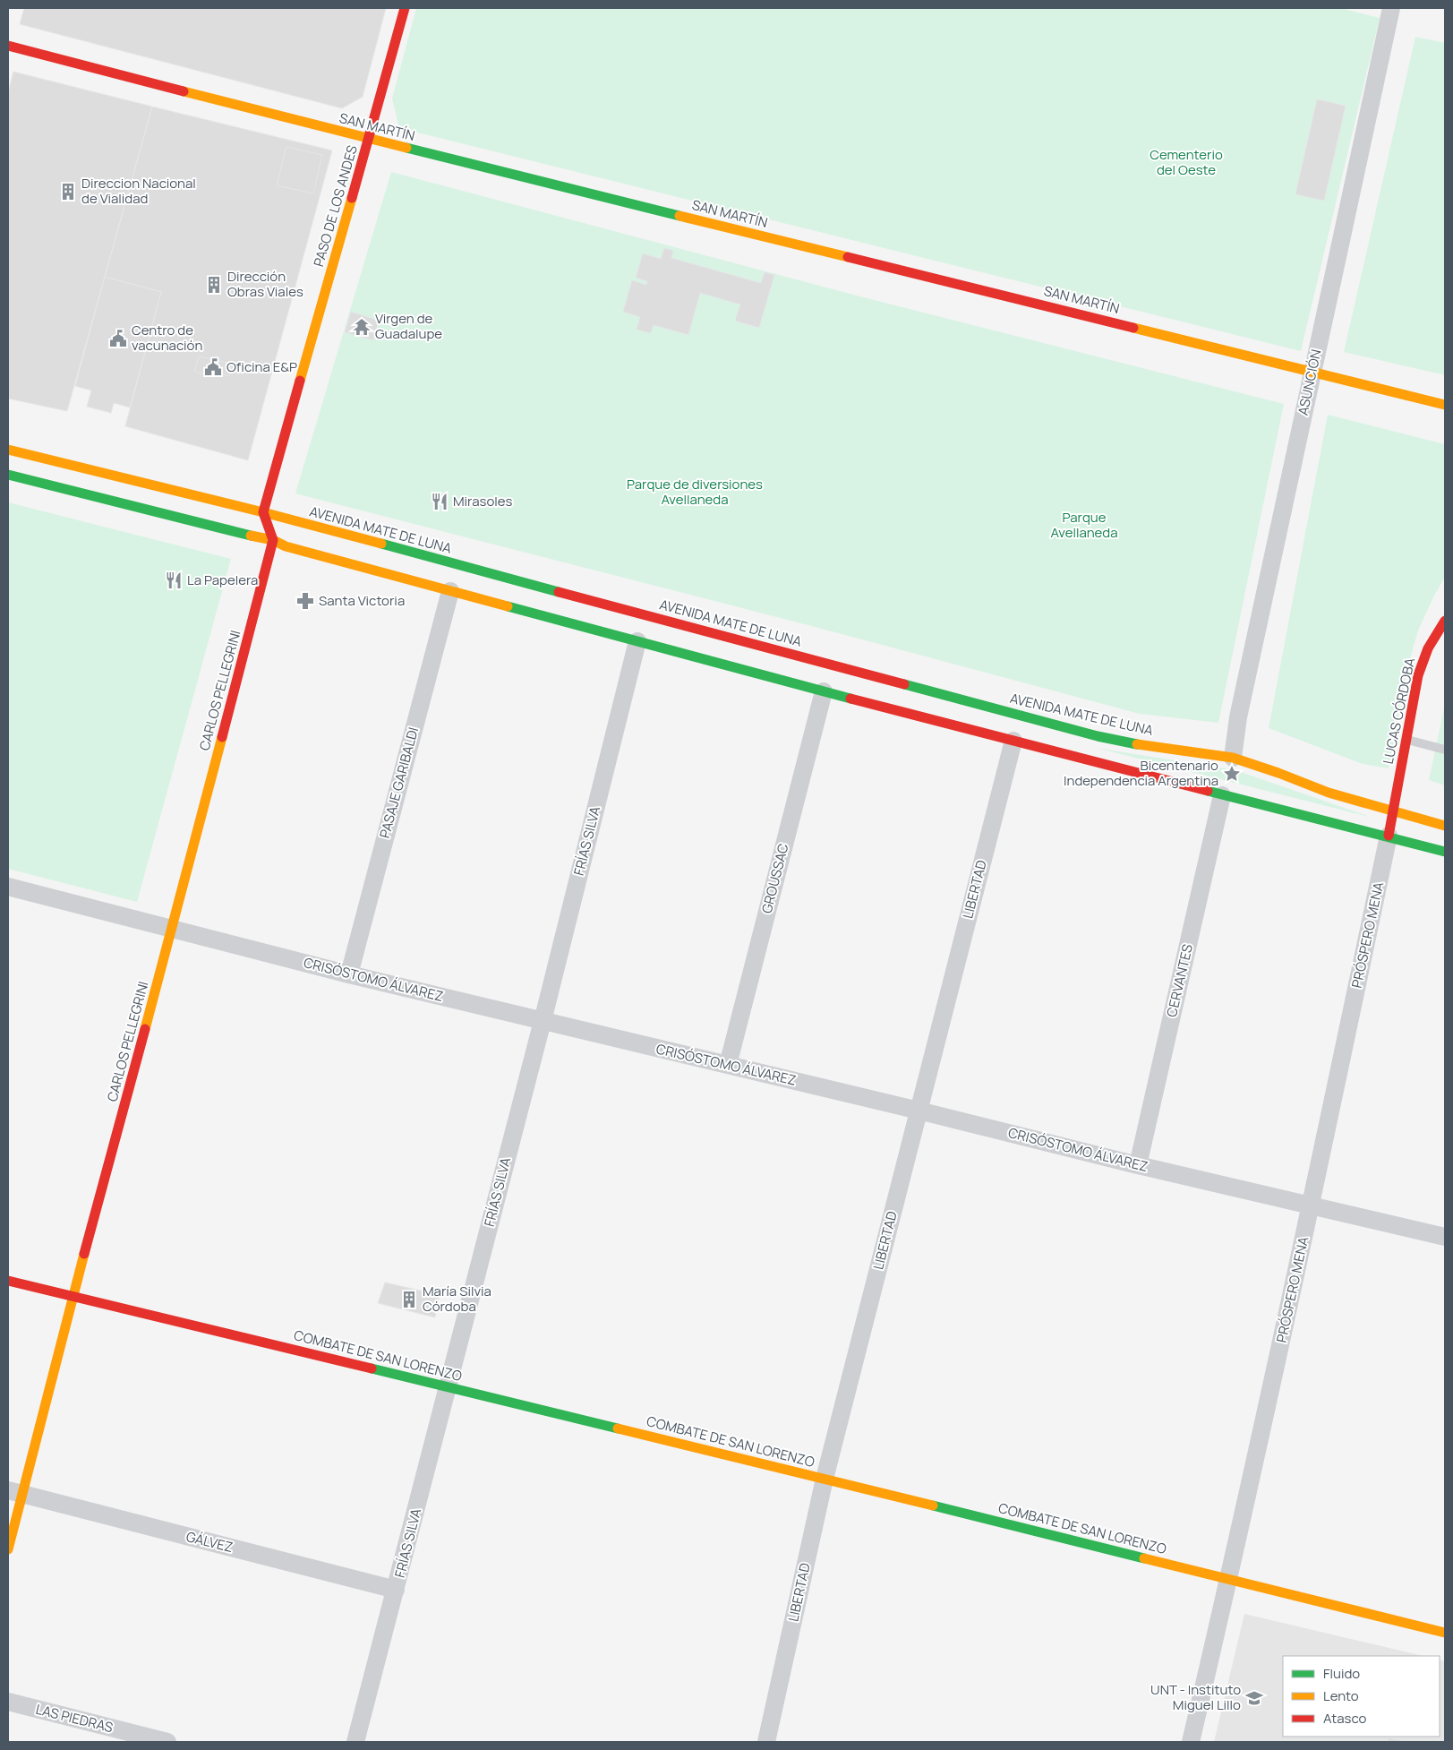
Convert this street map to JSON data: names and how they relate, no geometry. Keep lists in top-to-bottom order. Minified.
{"streets":{"street":["SAN MARTÍN","PASO DE LOS ANDES","ASUNCIÓN","AVENIDA MATE DE LUNA","CARLOS PELLEGRINI","LUCAS CÓRDOBA","PASAJE GARIBALDI","FRÍAS SILVA","GROUSSAC","LIBERTAD","PRÓSPERO MENA","CRISÓSTOMO ÁLVAREZ","CERVANTES","COMBATE DE SAN LORENZO","GÁLVEZ","LAS PIEDRAS"]},"crossings":[["SAN MARTÍN","PASO DE LOS ANDES"],["SAN MARTÍN","ASUNCIÓN"],["PASO DE LOS ANDES","AVENIDA MATE DE LUNA"],["ASUNCIÓN","AVENIDA MATE DE LUNA"],["AVENIDA MATE DE LUNA","LUCAS CÓRDOBA"],["CARLOS PELLEGRINI","CRISÓSTOMO ÁLVAREZ"],["CARLOS PELLEGRINI","COMBATE DE SAN LORENZO"],["CARLOS PELLEGRINI","GÁLVEZ"],["LUCAS CÓRDOBA","PRÓSPERO MENA"],["PASAJE GARIBALDI","CRISÓSTOMO ÁLVAREZ"],["FRÍAS SILVA","CRISÓSTOMO ÁLVAREZ"],["FRÍAS SILVA","COMBATE DE SAN LORENZO"],["FRÍAS SILVA","GÁLVEZ"],["GROUSSAC","CRISÓSTOMO ÁLVAREZ"],["LIBERTAD","CRISÓSTOMO ÁLVAREZ"],["LIBERTAD","COMBATE DE SAN LORENZO"],["PRÓSPERO MENA","CRISÓSTOMO ÁLVAREZ"],["PRÓSPERO MENA","COMBATE DE SAN LORENZO"],["CRISÓSTOMO ÁLVAREZ","CERVANTES"]],"parks":["Cementerio del Oeste","Parque de diversiones Avellaneda","Parque Avellaneda"],"places":{"building":["Direccion Nacional de Vialidad","Dirección Obras Viales","María Silvia Córdoba"],"temple":["Virgen de Guadalupe"],"public building":["Centro de vacunación","Oficina E&P"],"restaurant":["Mirasoles","La Papelera"],"pharmacy":["Santa Victoria"],"place":["Bicentenario Independencia Argentina"],"school or university":["UNT - Instituto Miguel Lillo"]},"legend":["Fluido","Lento","Atasco"]}
